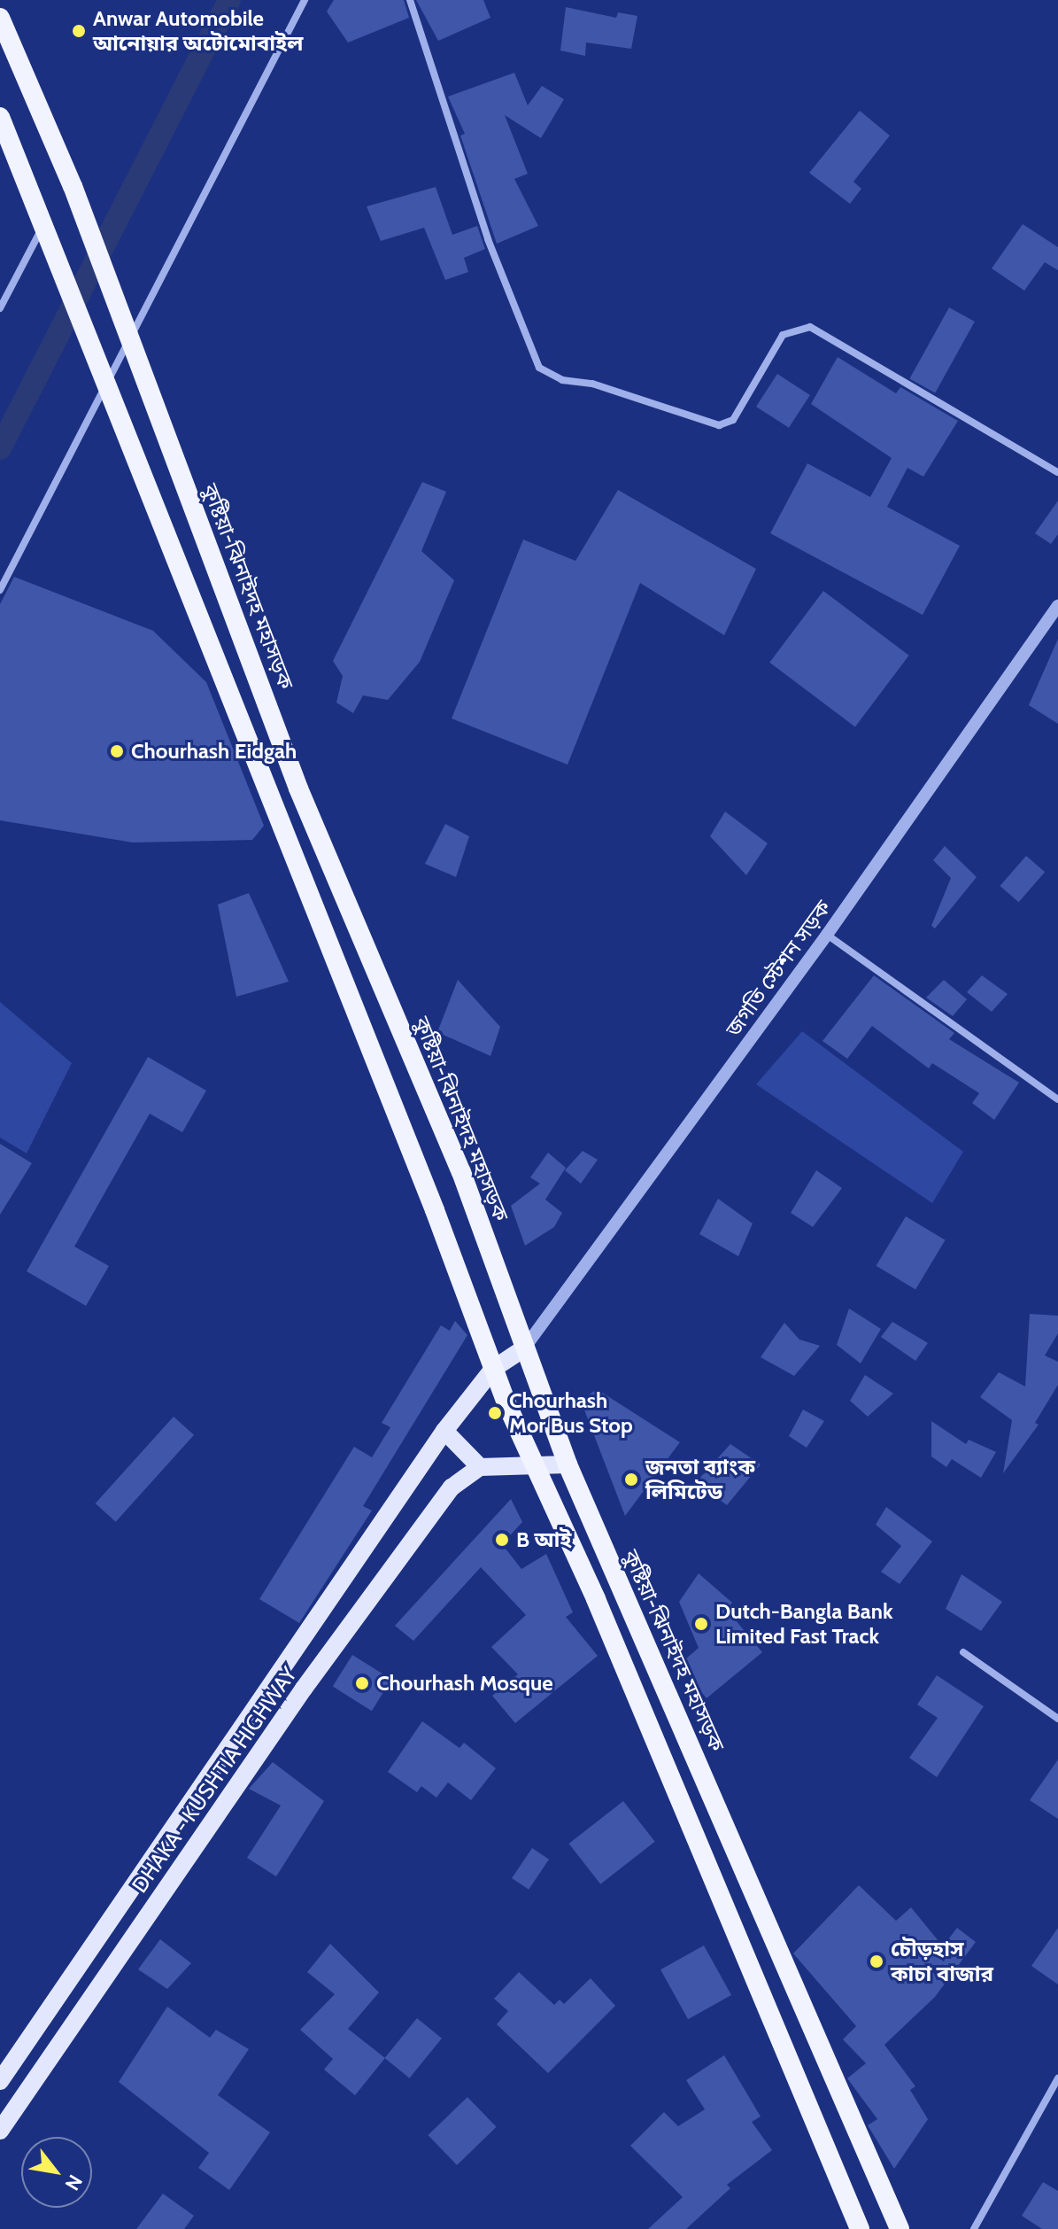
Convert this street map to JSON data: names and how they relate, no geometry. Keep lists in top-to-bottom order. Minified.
{"streets":{"highway":["কুষ্টিয়া-ঝিনাইদহ মহাসড়ক"],"main road":["DHAKA - KUSHTIA HIGHWAY"],"street":["জগতি স্টেশন সড়ক"]},"crossings":[["কুষ্টিয়া-ঝিনাইদহ মহাসড়ক","জগতি স্টেশন সড়ক"],["কুষ্টিয়া-ঝিনাইদহ মহাসড়ক","DHAKA - KUSHTIA HIGHWAY"],["জগতি স্টেশন সড়ক","DHAKA - KUSHTIA HIGHWAY"]],"places":["Anwar Automobile আনোয়ার অটোমোবাইল","Chourhash Eidgah","Chourhash Mor Bus Stop","জনতা ব্যাংক লিমিটেড","B আই","Dutch-Bangla Bank Limited Fast Track","Chourhash Mosque","চৌড়হাস কাচা বাজার"],"north":"bottom right"}
